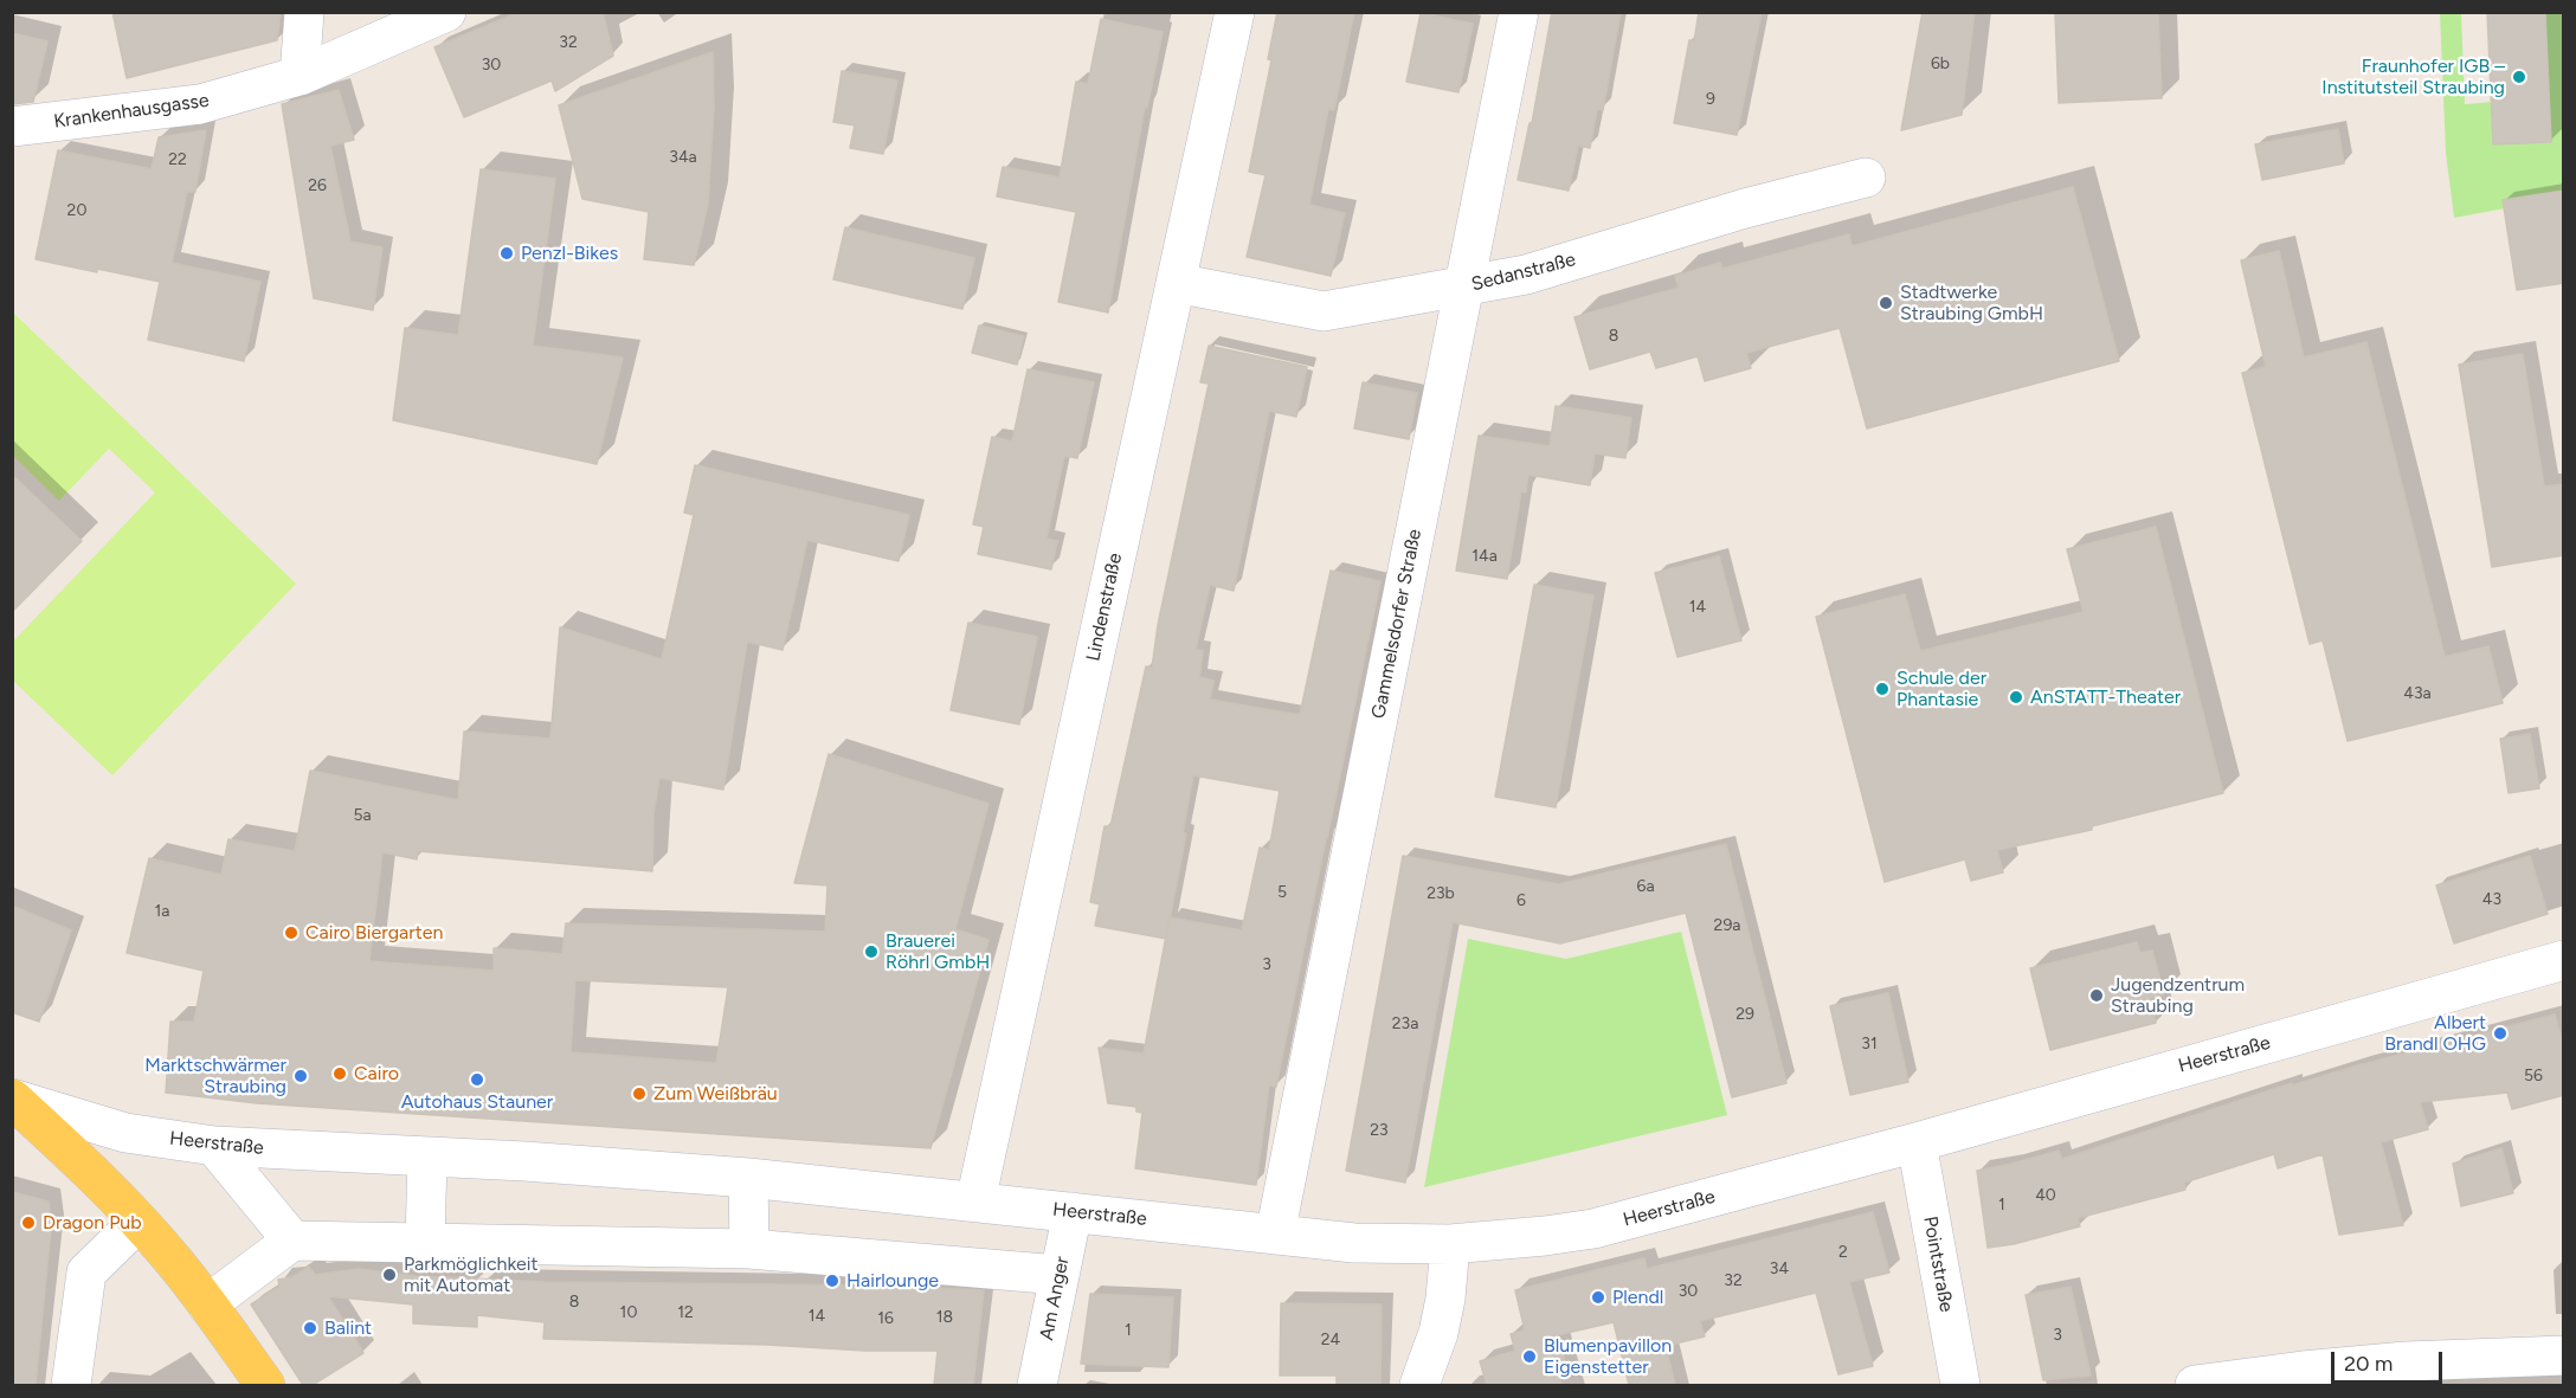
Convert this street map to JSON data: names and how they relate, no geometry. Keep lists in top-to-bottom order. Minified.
{"streets":{"street":["Krankenhausgasse","Sedanstraße","Lindenstraße","Gammelsdorfer Straße","Heerstraße","Pointstraße","Am Anger"]},"crossings":[["Sedanstraße","Lindenstraße"],["Sedanstraße","Gammelsdorfer Straße"],["Lindenstraße","Heerstraße"],["Gammelsdorfer Straße","Heerstraße"],["Heerstraße","Pointstraße"],["Heerstraße","Am Anger"]],"places":["Fraunhofer IGB – Institutsteil Straubing","Penzl-Bikes","Stadtwerke Straubing GmbH","Schule der Phantasie","AnSTATT-Theater","Cairo Biergarten","Brauerei Röhrl GmbH","Jugendzentrum Straubing","Albert Brandl OHG","Cairo","Marktschwärmer Straubing","Autohaus Stauner","Zum Weißbräu","Dragon Pub","Parkmöglichkeit mit Automat","Hairlounge","Plendl","Balint","Blumenpavillon Eigenstetter"],"house_numbers":["32","6b","30","9","34a","22","26","20","8","14a","14","43a","5a","6a","5","23b","43","6","1a","29a","3","29","23a","31","56","23","40","1","2","34","32","30","8","10","12","14","18","16","1","3","24"],"scale_bar":"20 m"}
